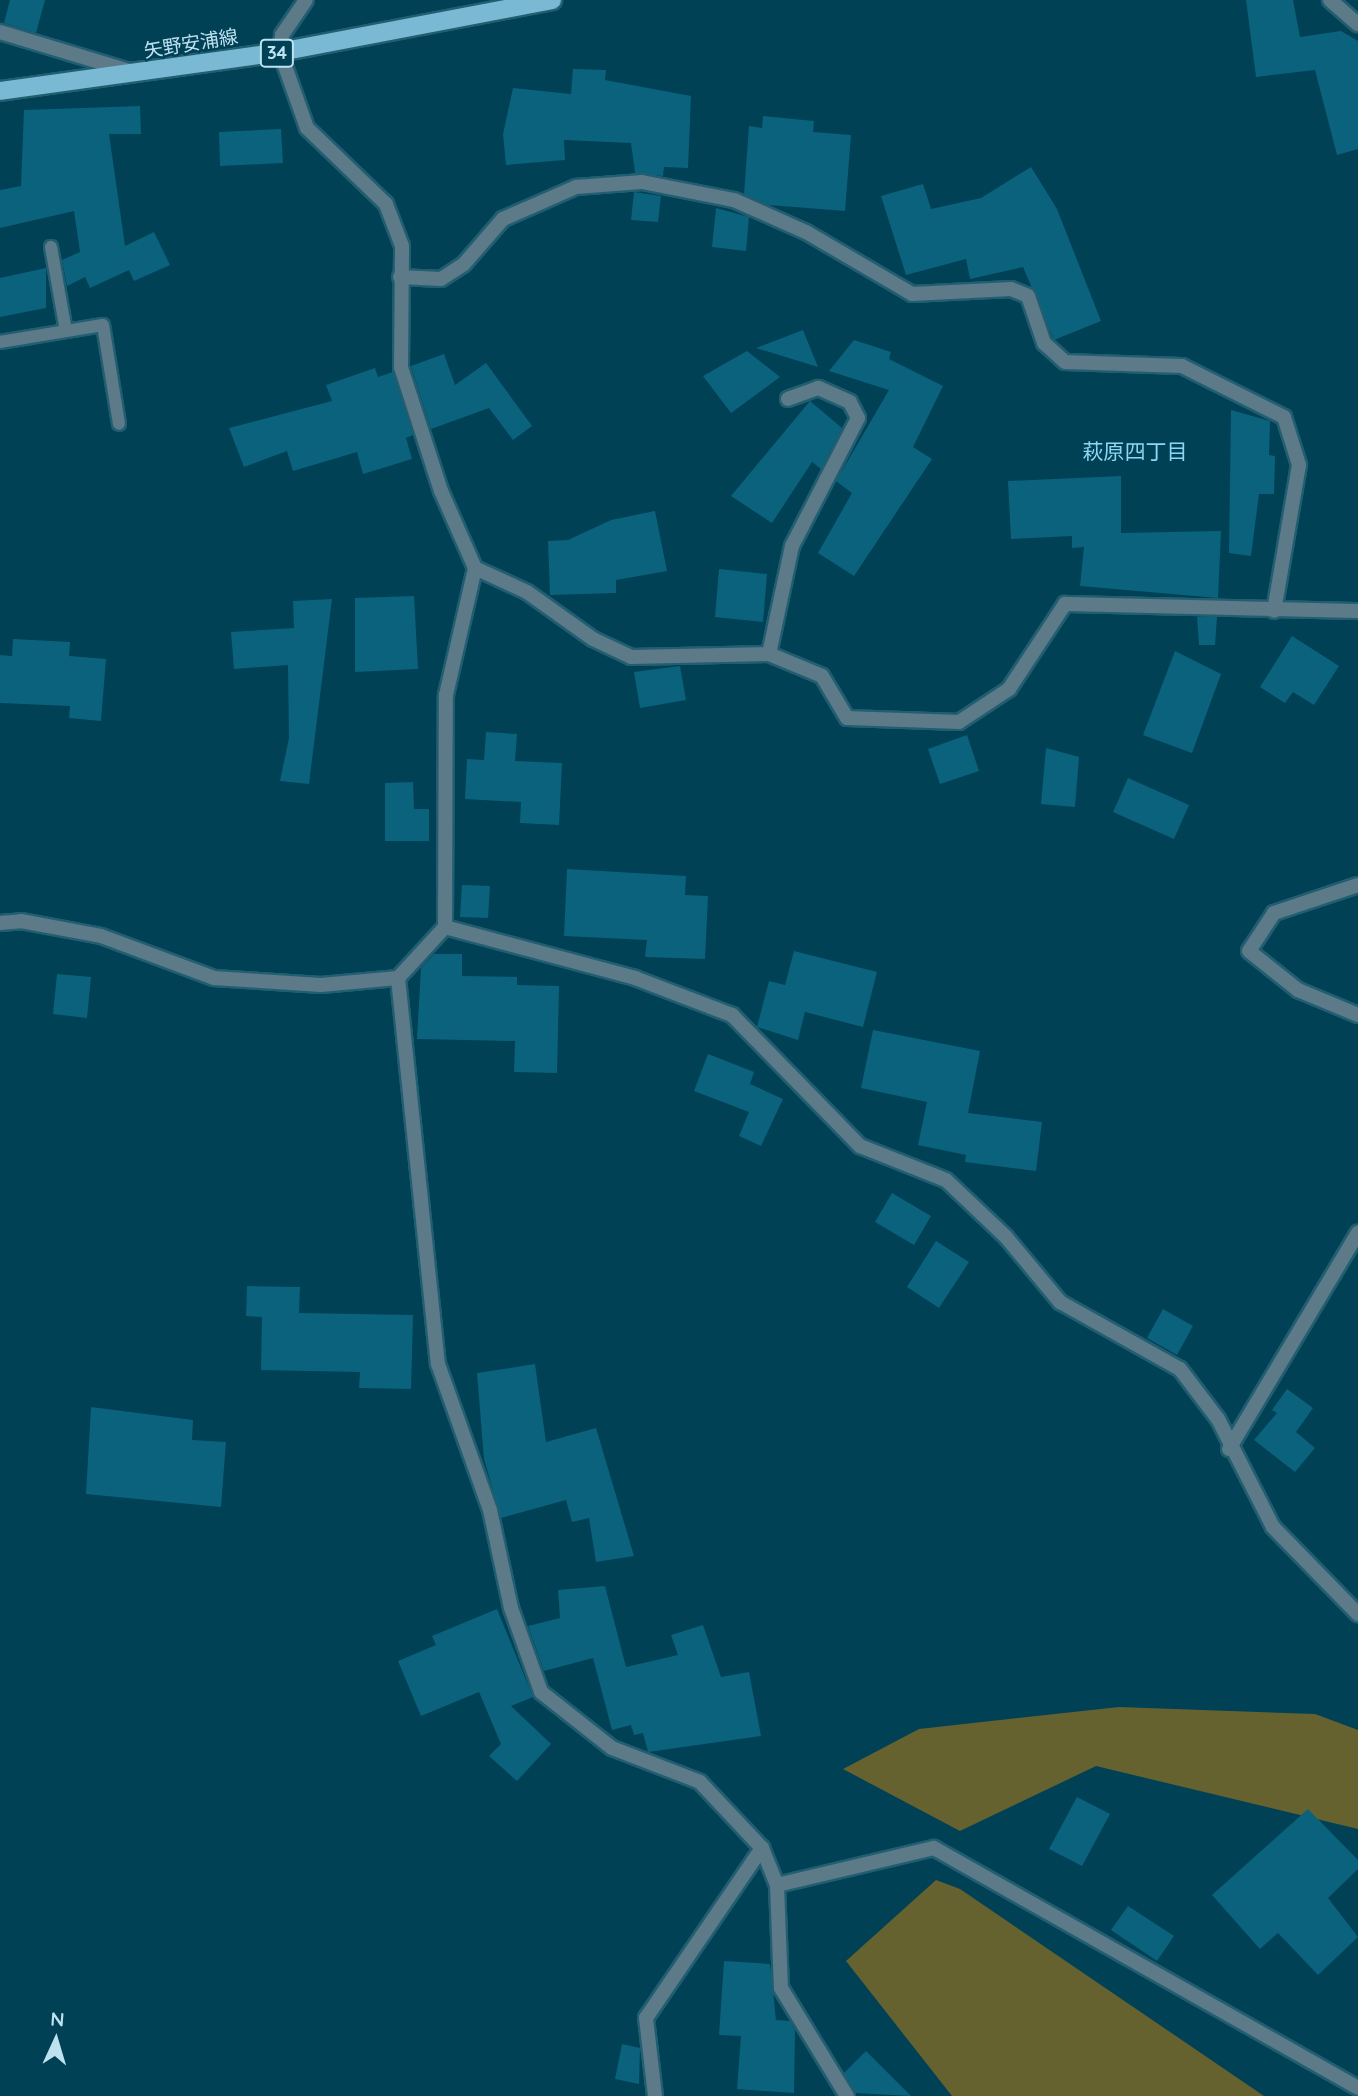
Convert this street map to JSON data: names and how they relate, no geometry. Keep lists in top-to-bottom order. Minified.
{"streets":{"main road":["矢野安浦線","34"]},"districts":["萩原四丁目"],"north":"top"}
